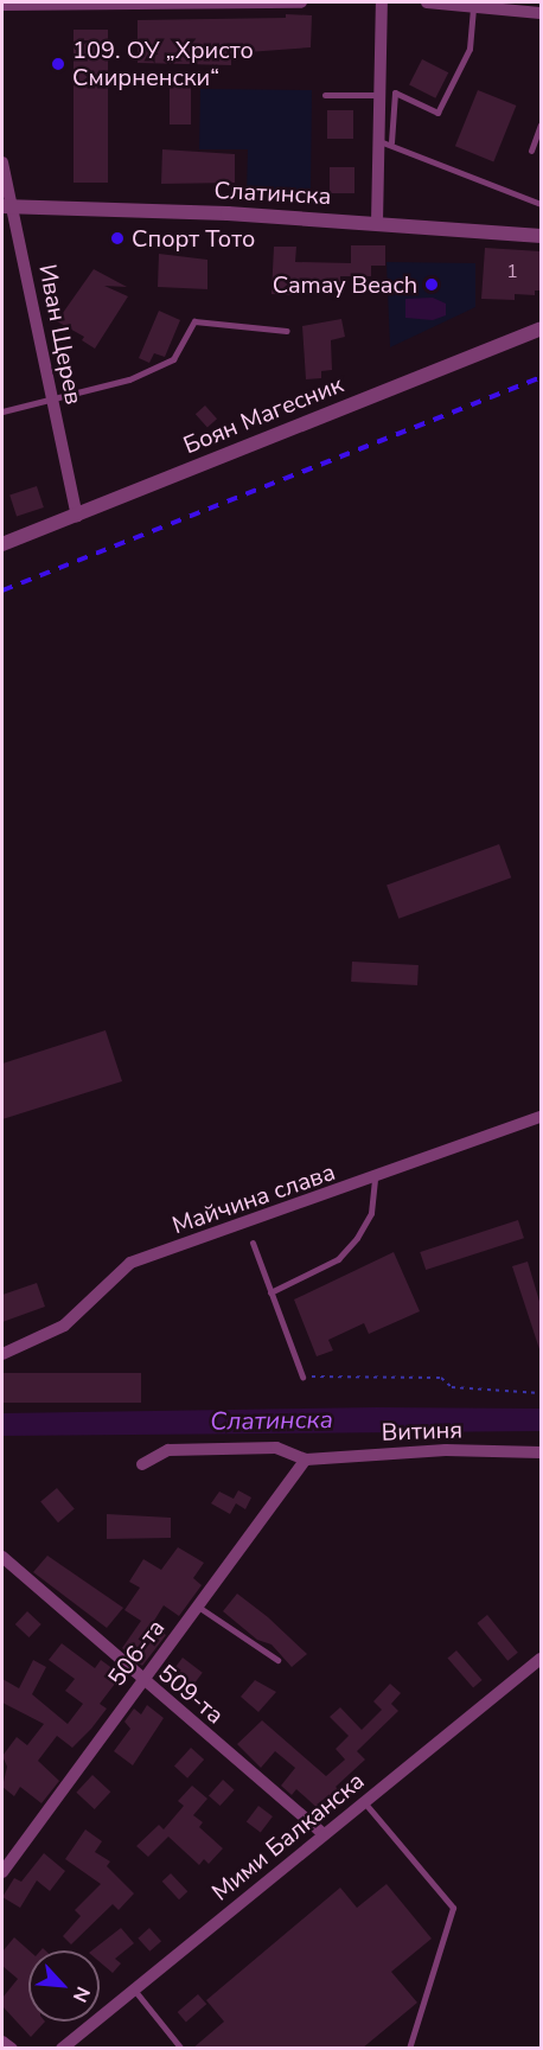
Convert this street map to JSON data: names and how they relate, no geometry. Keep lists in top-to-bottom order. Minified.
{"streets":{"street":["Слатинска","Иван Щерев","Боян Магесник","Майчина слава","Витиня","506-та","509-та","Мими Балканска"]},"crossings":[["Слатинска","Иван Щерев"],["Иван Щерев","Боян Магесник"],["Витиня","506-та"],["506-та","509-та"],["509-та","Мими Балканска"]],"water":["Слатинска"],"places":["109. ОУ „Христо Смирненски“","Спорт Тото","Camay Beach"],"house_numbers":["1"],"north":"bottom right"}
